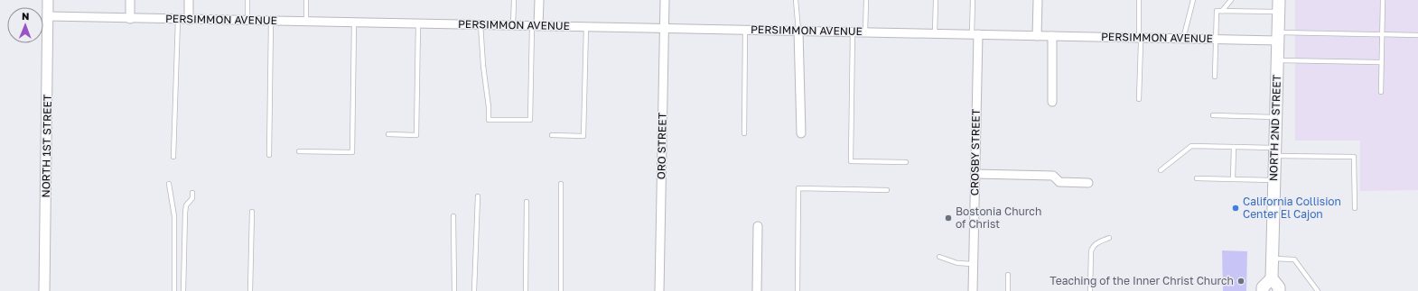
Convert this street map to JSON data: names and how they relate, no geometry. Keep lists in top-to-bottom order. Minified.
{"streets":{"main road":["NORTH 2ND STREET"],"street":["PERSIMMON AVENUE","NORTH 1ST STREET","ORO STREET","CROSBY STREET"]},"crossings":[["PERSIMMON AVENUE","NORTH 2ND STREET"],["PERSIMMON AVENUE","NORTH 1ST STREET"],["PERSIMMON AVENUE","ORO STREET"],["PERSIMMON AVENUE","CROSBY STREET"]],"places":["California Collision Center El Cajon","Bostonia Church of Christ","Teaching of the Inner Christ Church"],"north":"top"}
